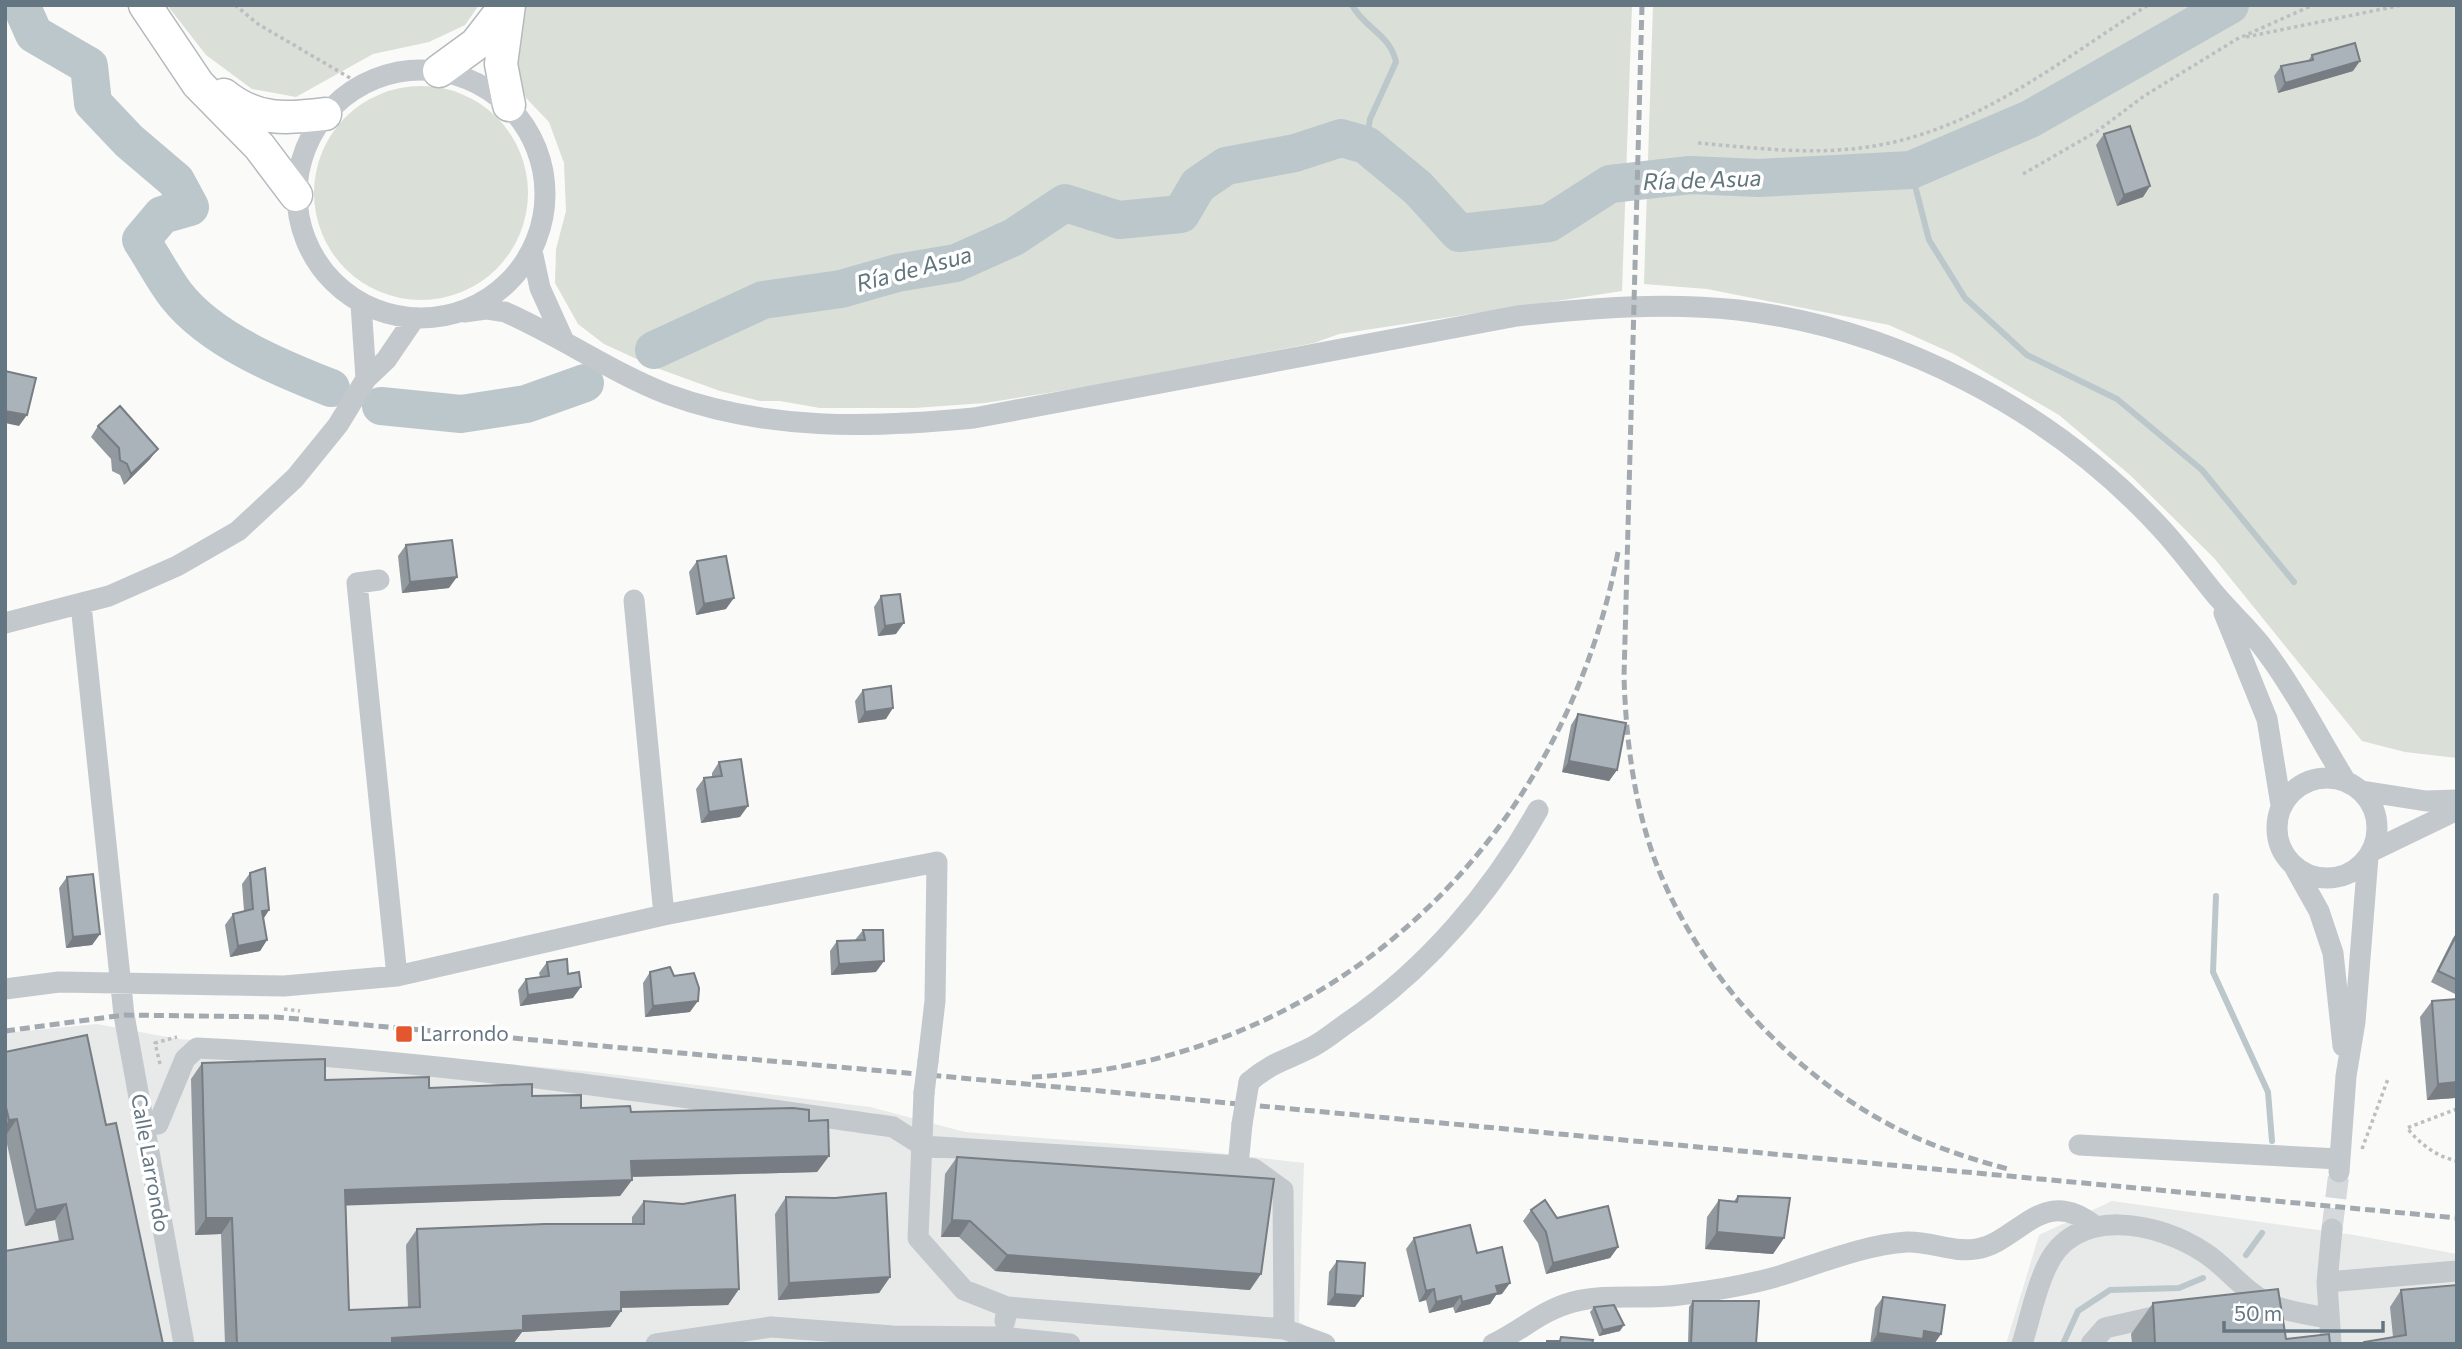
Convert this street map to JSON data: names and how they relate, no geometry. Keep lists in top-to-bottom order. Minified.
{"streets":{"street":["Calle Larrondo"]},"water":["Ría de Asua"],"places":{"transit":["Larrondo"]},"scale_bar":"50 m"}
